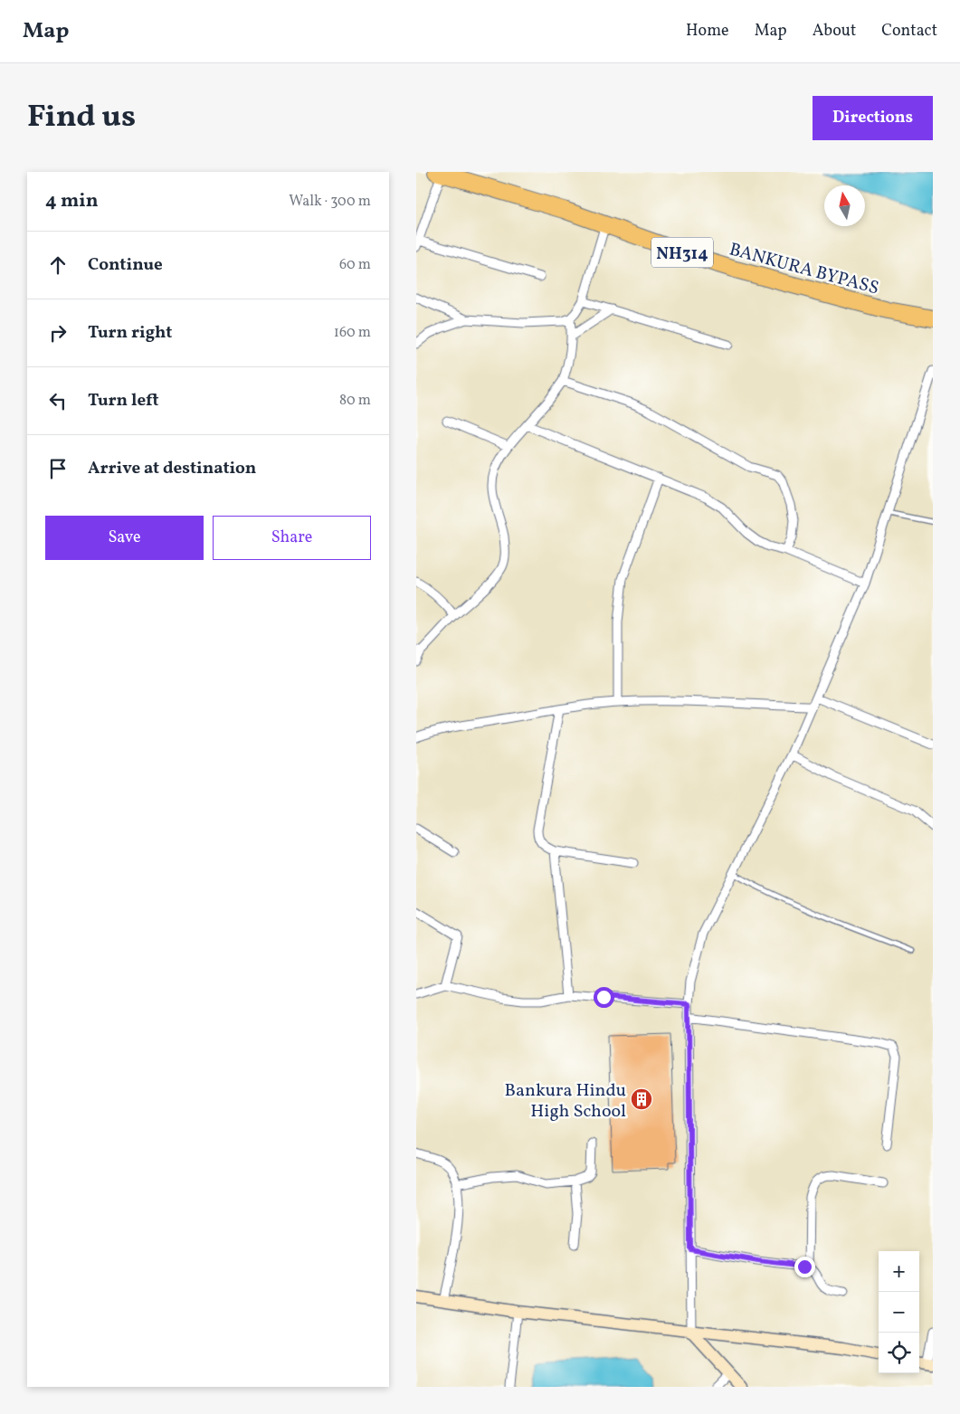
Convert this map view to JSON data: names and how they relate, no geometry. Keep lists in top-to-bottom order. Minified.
{"streets":{"highway":["NH314","BANKURA BYPASS"]},"places":{"building":["Bankura Hindu High School"]},"north":"top","page":{"header":"Map","nav":["Home","Map","About","Contact"],"title":"Find us","buttons":["Directions",["Save","Share"]],"heading":["4 min","Walk · 300 m"],"list":[["Continue","60 m"],["Turn right","160 m"],["Turn left","80 m"],"Arrive at destination"],"map_buttons":["+","−"]}}
